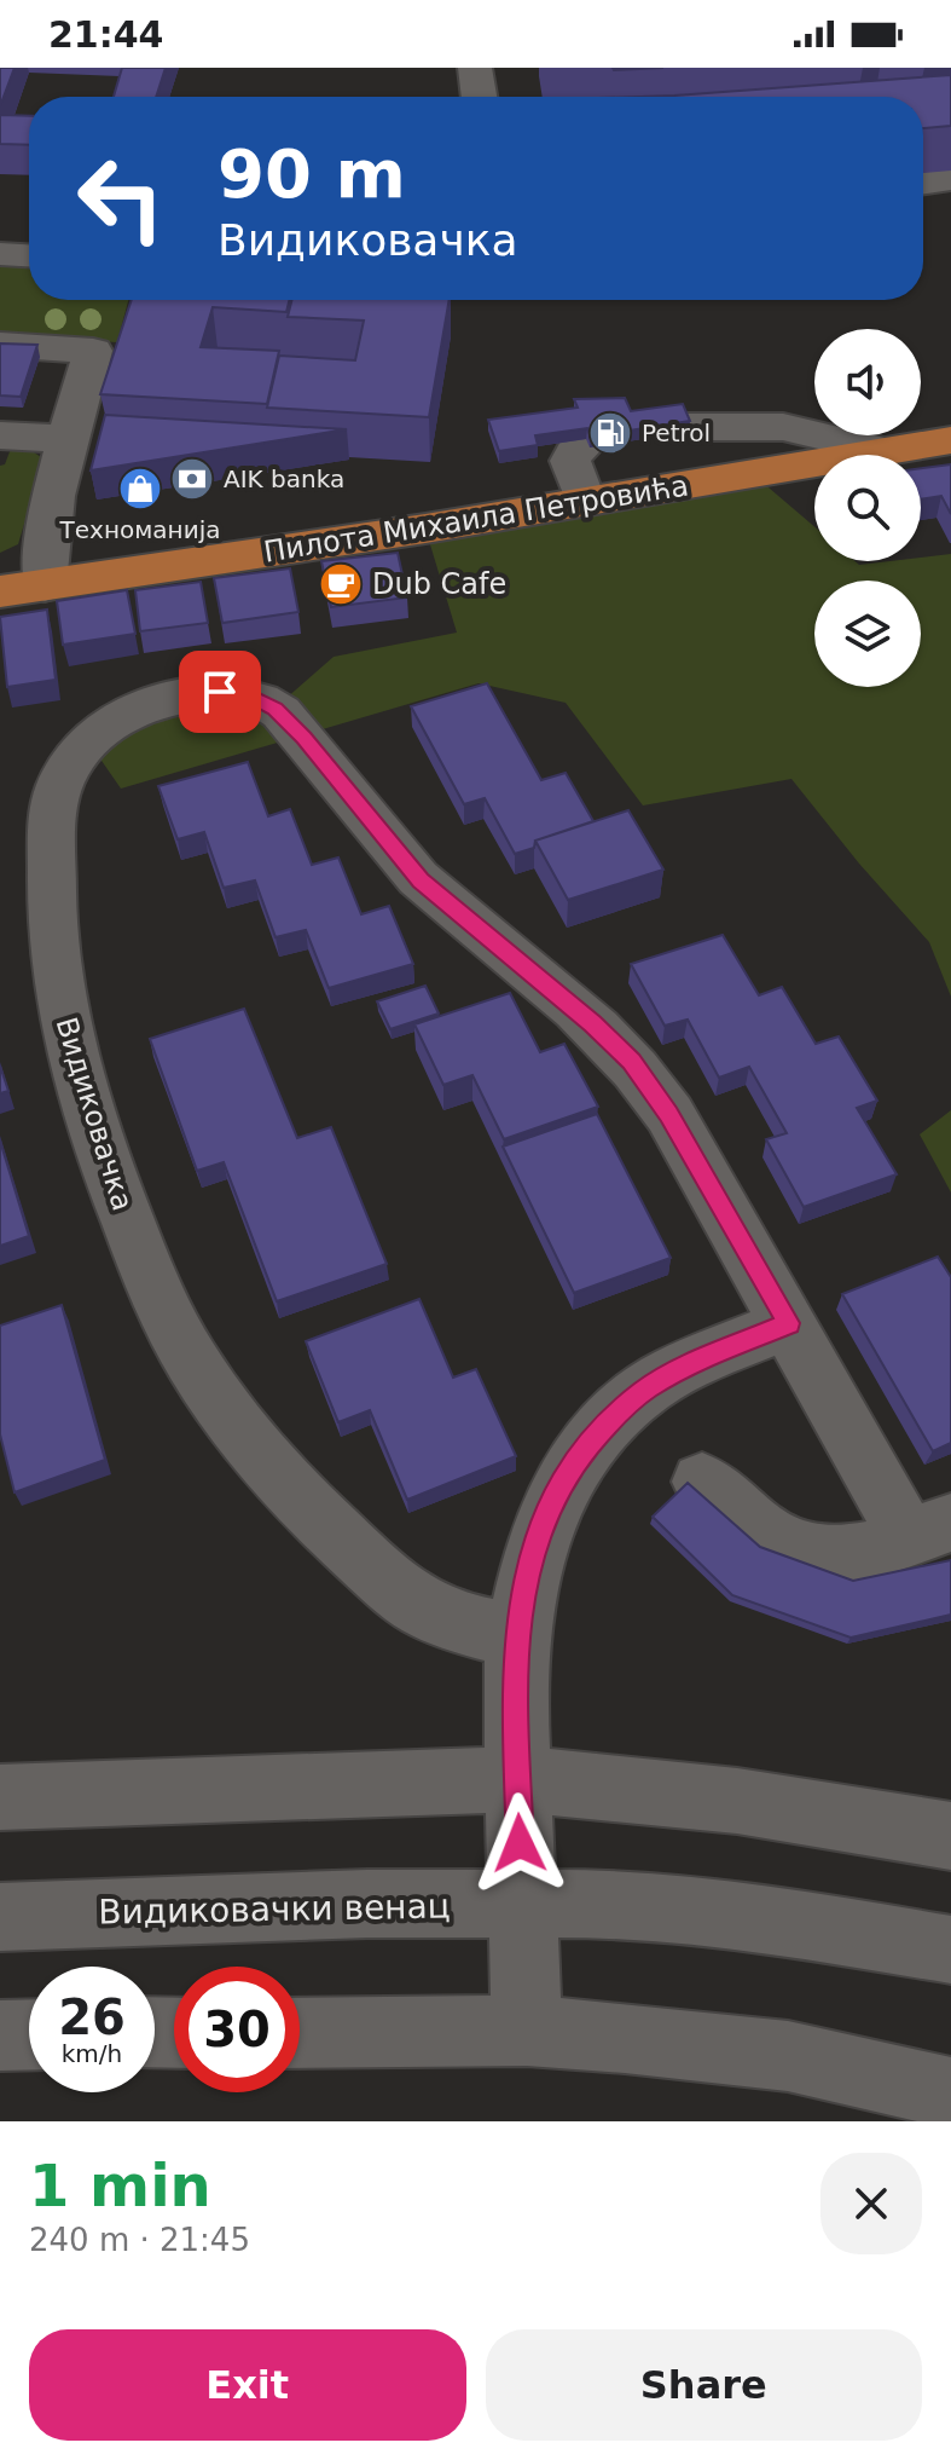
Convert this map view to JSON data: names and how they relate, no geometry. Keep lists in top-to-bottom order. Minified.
{"streets":{"main road":["Пилота Михаила Петровића"],"street":["Видиковачка","Видиковачки венац"]},"places":{"fuel station":["Petrol"],"bank":["AIK banka"],"shop":["Техноманија"],"cafe":["Dub Cafe"]},"page":{"status":"21:44","turn":["90 m","Видиковачка"],"speed":"26 km/h","limit":"30","heading":["1 min","240 m · 21:45"],"buttons":["Exit","Share"]}}
